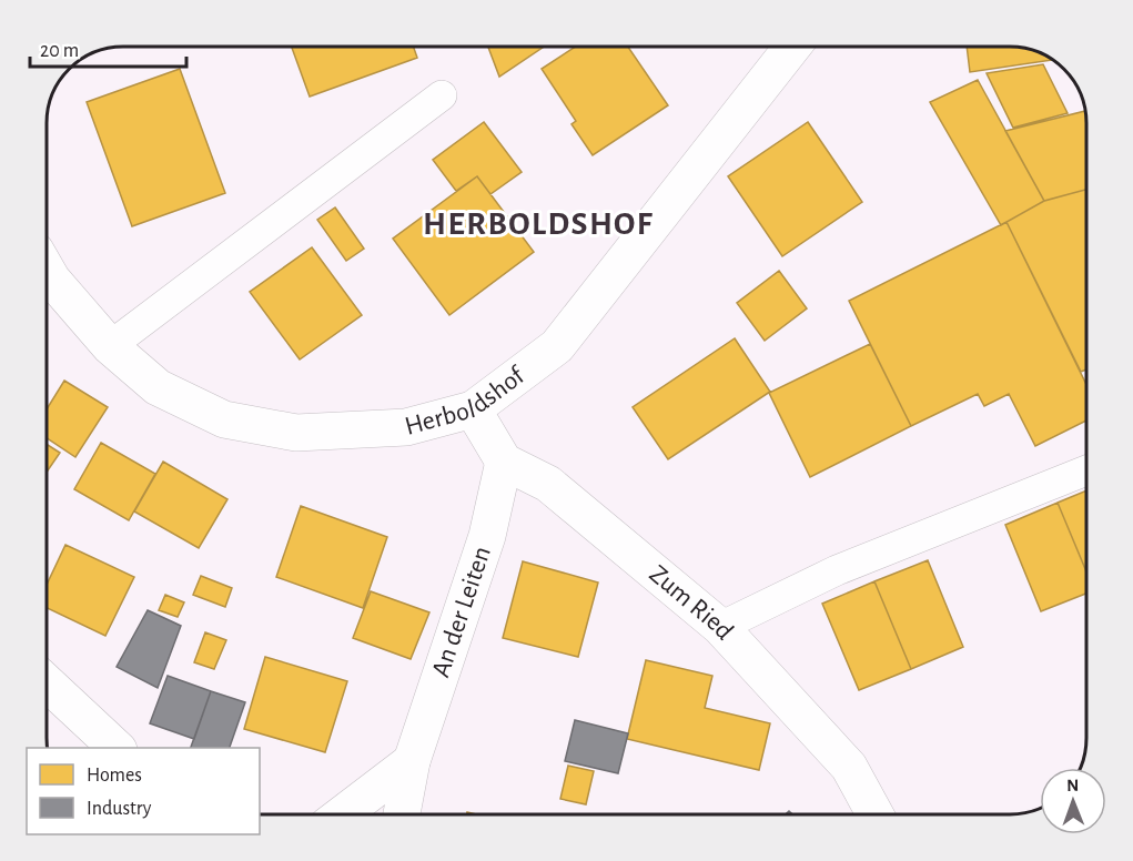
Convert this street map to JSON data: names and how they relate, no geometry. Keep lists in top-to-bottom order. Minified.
{"streets":{"street":["Herboldshof","Zum Ried","An der Leiten"]},"crossings":[["Zum Ried","An der Leiten"]],"districts":["HERBOLDSHOF"],"legend":["Homes","Industry"],"scale_bar":"20 m","north":"top"}
